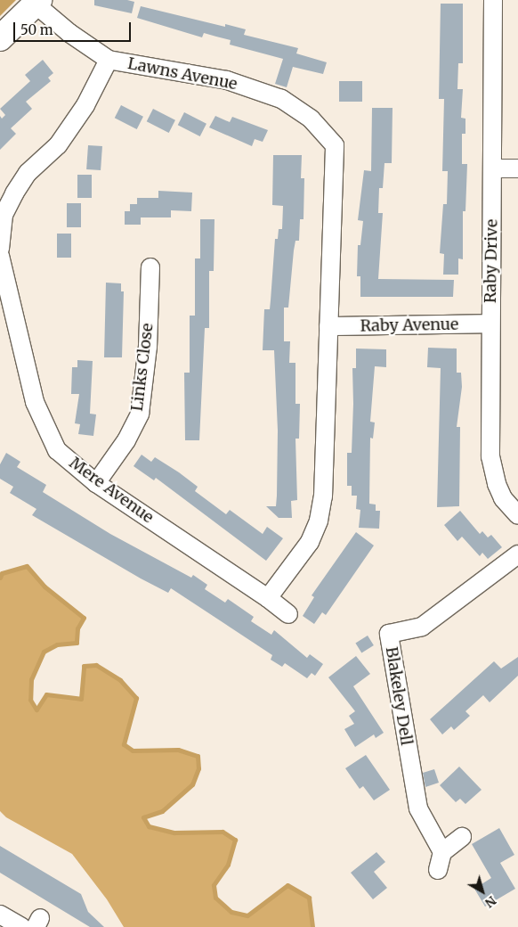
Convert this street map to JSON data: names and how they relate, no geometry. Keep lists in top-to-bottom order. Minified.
{"streets":{"street":["Lawns Avenue","Raby Drive","Raby Avenue","Links Close","Mere Avenue","Blakeley Dell"]},"crossings":[["Lawns Avenue","Raby Avenue"],["Raby Drive","Raby Avenue"],["Links Close","Mere Avenue"]],"scale_bar":"50 m","north":"bottom right"}
